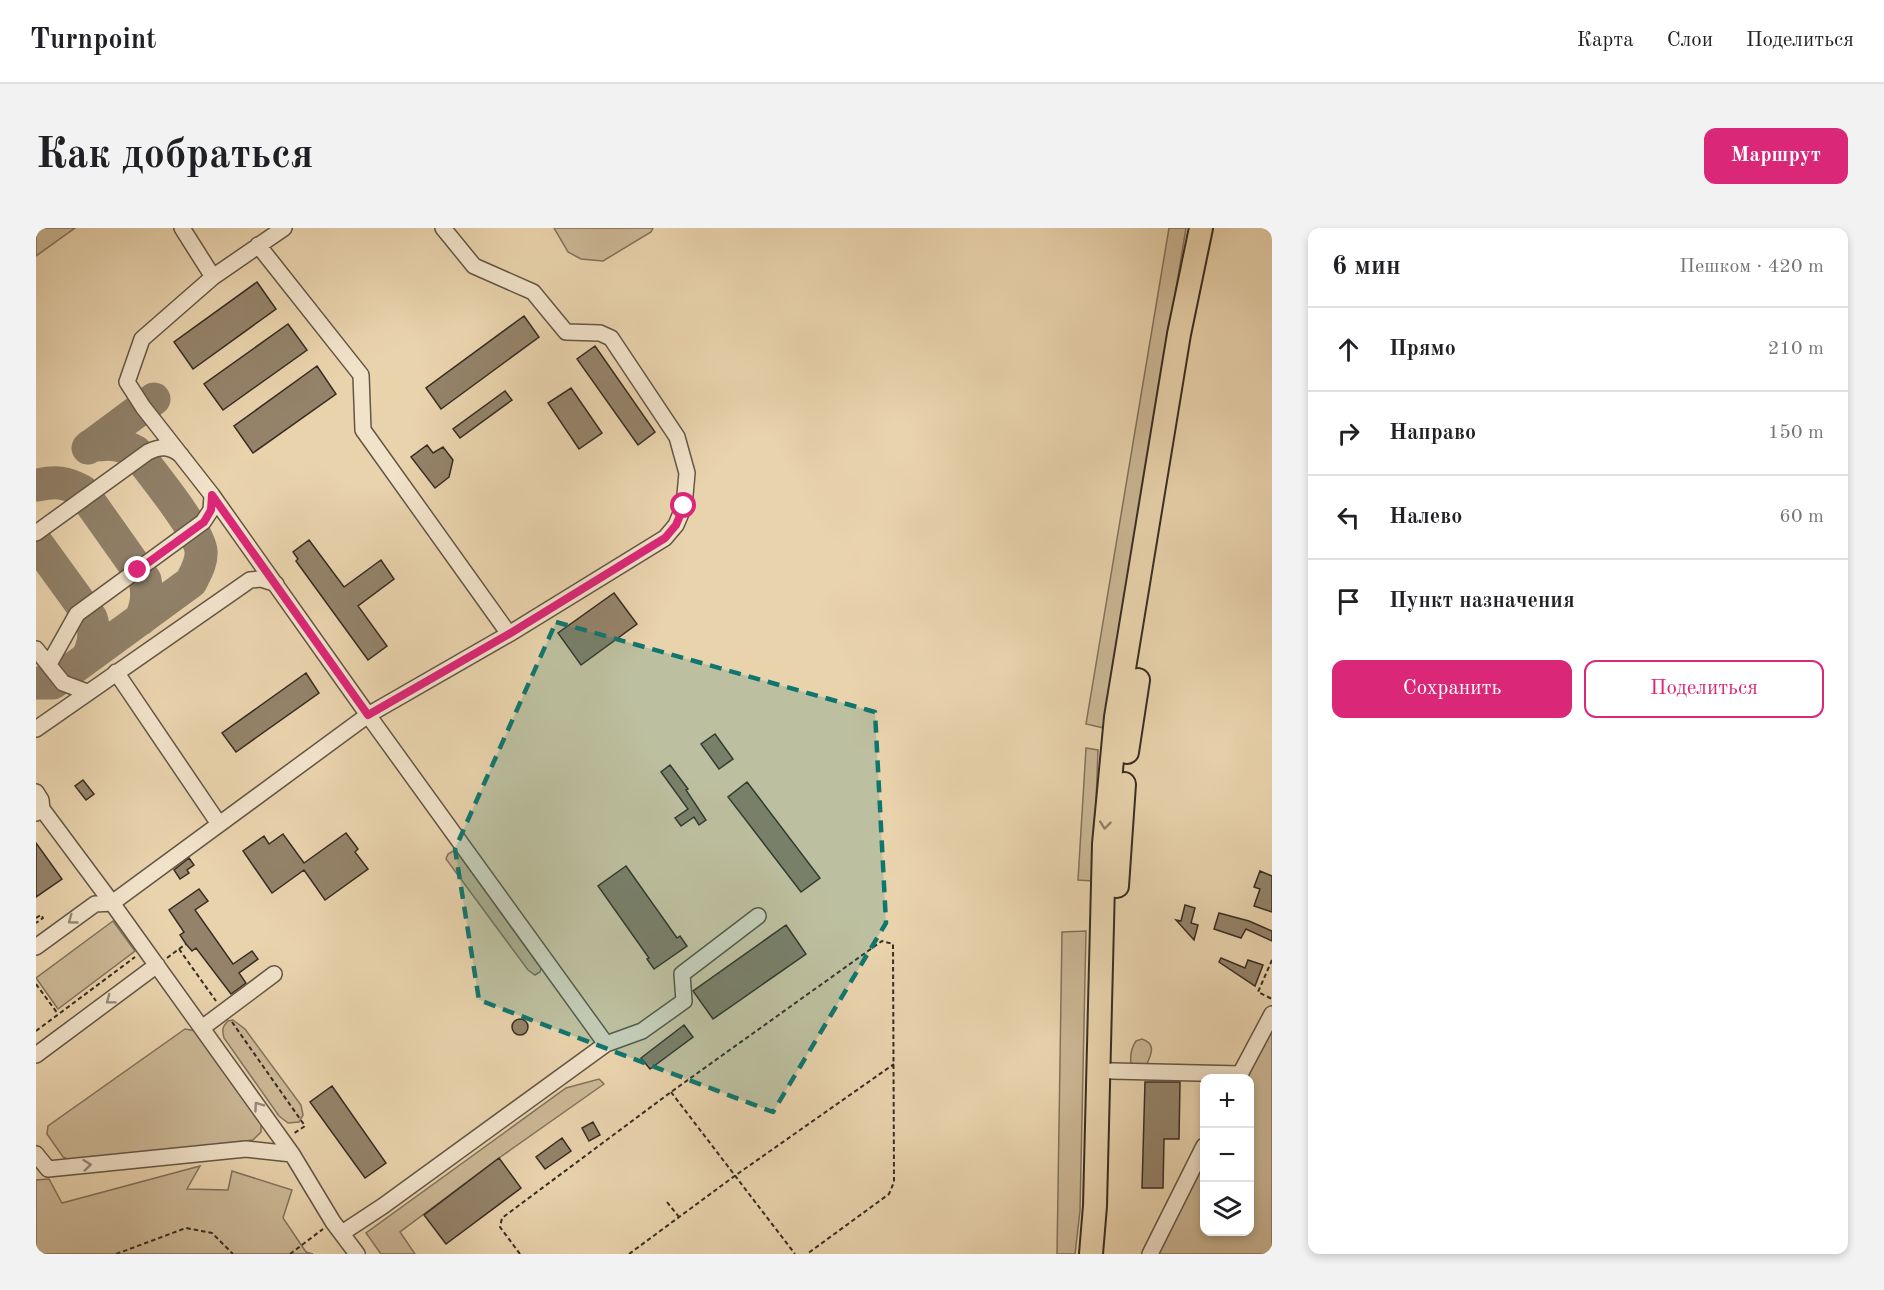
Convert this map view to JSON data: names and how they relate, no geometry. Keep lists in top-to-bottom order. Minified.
{"page":{"header":"Turnpoint","nav":["Карта","Слои","Поделиться"],"buttons":["Маршрут",["Сохранить","Поделиться"]],"title":"Как добраться","heading":["6 мин","Пешком · 420 m"],"list":[["Прямо","210 m"],["Направо","150 m"],["Налево","60 m"],"Пункт назначения"],"map_buttons":["+","−"]}}
